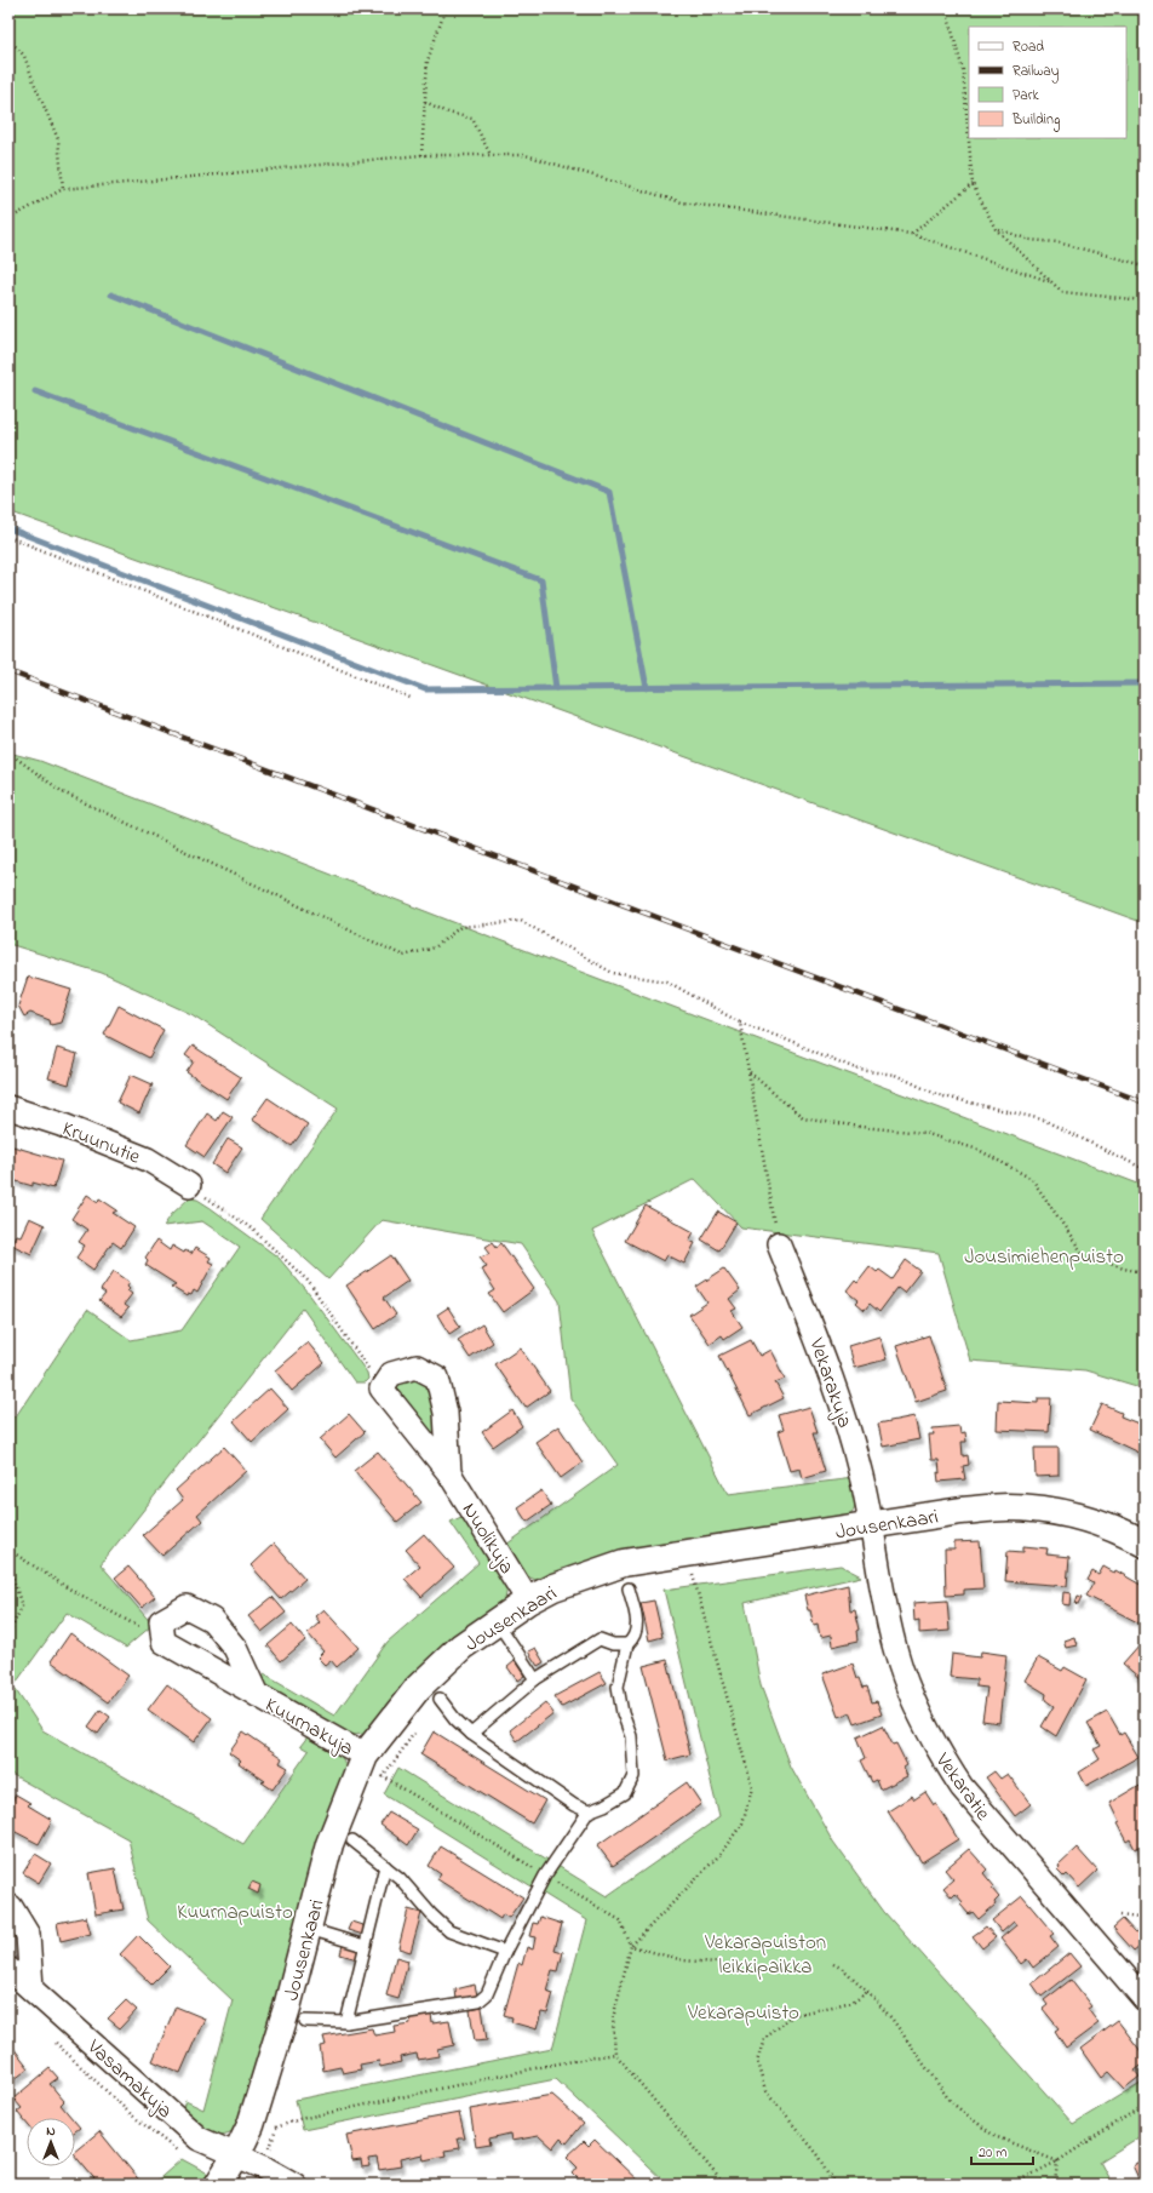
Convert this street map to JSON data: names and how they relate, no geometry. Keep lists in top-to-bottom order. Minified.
{"streets":{"street":["Kruunutie","Vekarakuja","Jousenkaari","Nuolikuja","Kuurnakuja","Vekaratie","Vasamakuja"]},"crossings":[["Vekarakuja","Jousenkaari"],["Vekarakuja","Vekaratie"],["Jousenkaari","Nuolikuja"],["Jousenkaari","Kuurnakuja"],["Jousenkaari","Vekaratie"],["Jousenkaari","Vasamakuja"]],"parks":["Jousimiehenpuisto","Kuurnapuisto","Vekarapuiston leikkipaikka","Vekarapuisto"],"legend":["Road","Railway","Park","Building"],"scale_bar":"20 m","north":"top"}
